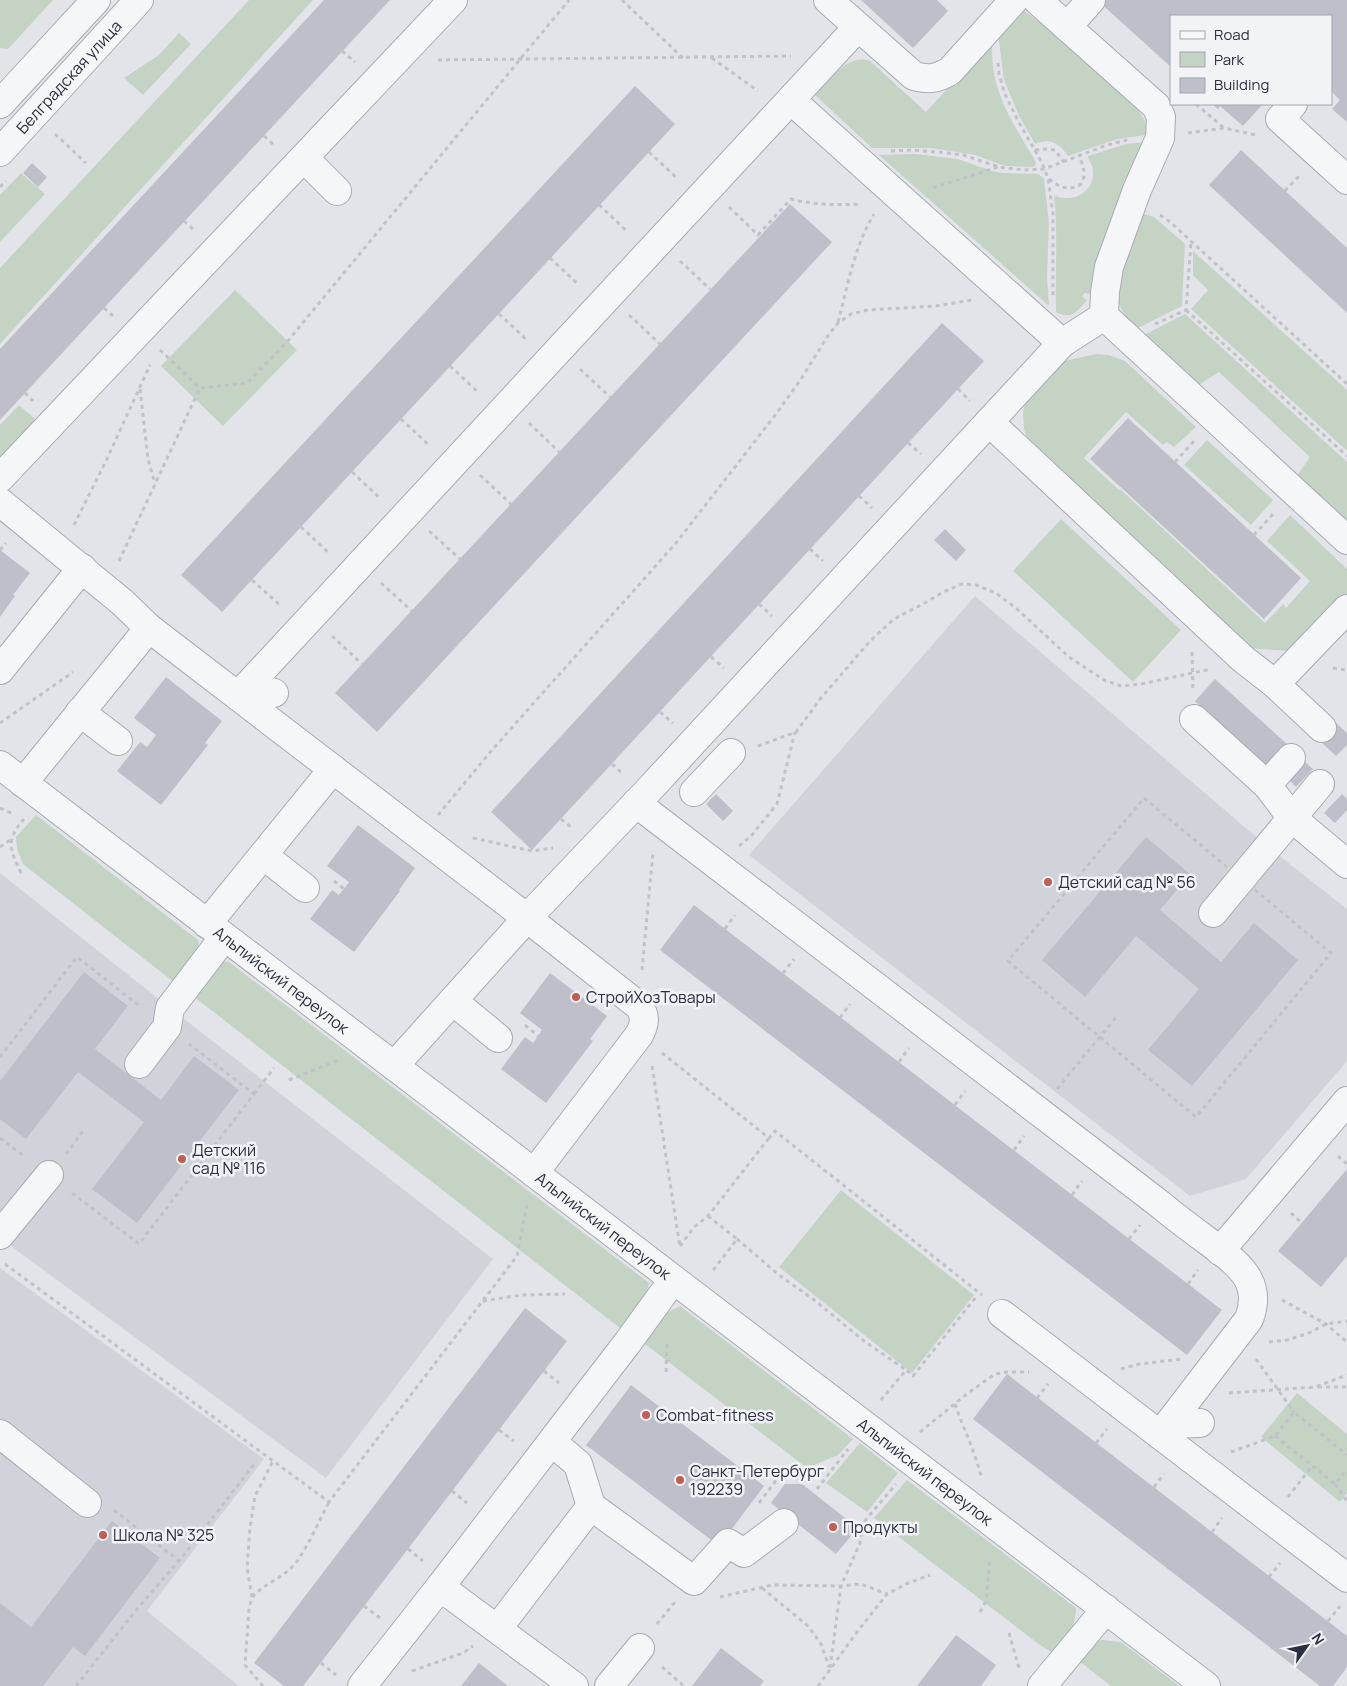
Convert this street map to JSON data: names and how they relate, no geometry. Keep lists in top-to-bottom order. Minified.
{"streets":{"street":["Белградская улица","Альпийский переулок"]},"places":["Детский сад № 56","СтройХозТовары","Детский сад № 116","Combat-fitness","Санкт-Петербург 192239","Продукты","Школа № 325"],"legend":["Road","Park","Building"],"north":"top right"}
